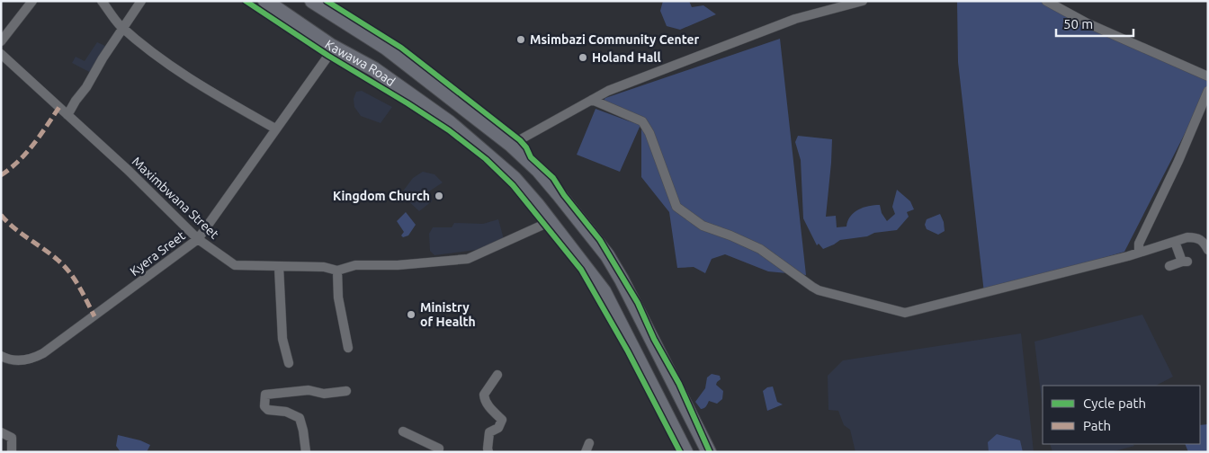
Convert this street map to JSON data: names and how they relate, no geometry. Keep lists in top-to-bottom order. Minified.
{"streets":{"main road":["Kawawa Road"],"street":["Maximbwana Street","Kyera Sreet"]},"crossings":[["Kawawa Road","Maximbwana Street"],["Kawawa Road","Kyera Sreet"],["Maximbwana Street","Kyera Sreet"]],"places":["Msimbazi Community Center","Holand Hall","Kingdom Church","Ministry of Health"],"legend":["Cycle path","Path"],"scale_bar":"50 m"}
